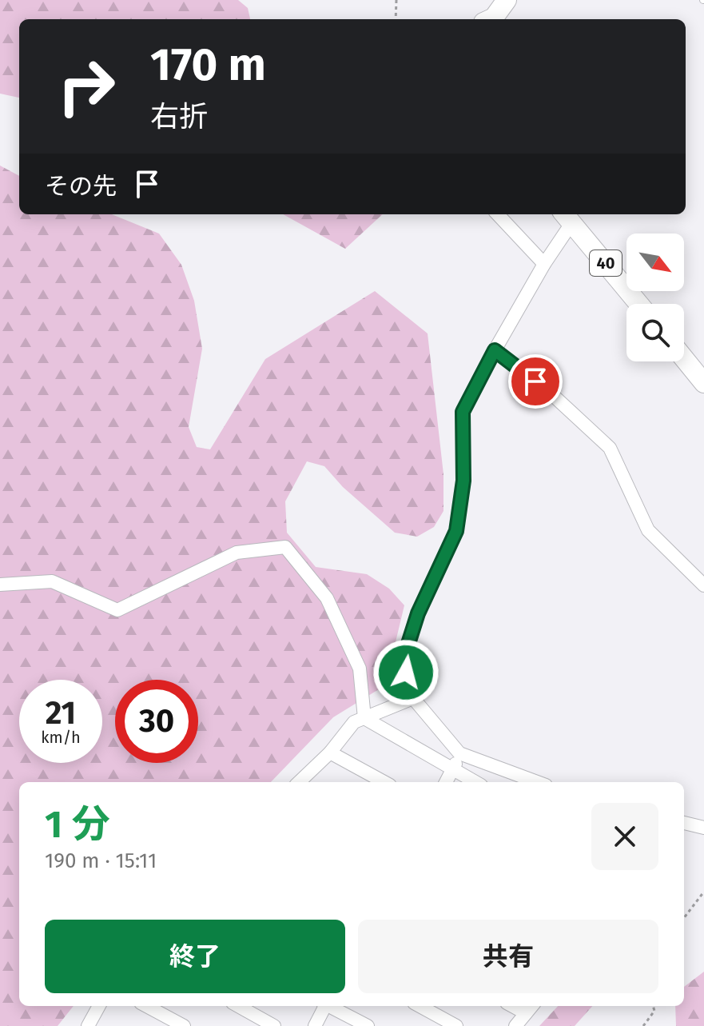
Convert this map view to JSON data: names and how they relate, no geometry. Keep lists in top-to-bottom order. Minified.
{"streets":{"main road":["40"]},"north":"bottom right","page":{"turn":["170 m","右折"],"then":"その先","speed":"21 km/h","limit":"30","heading":["1 分","190 m · 15:11"],"buttons":["終了","共有"]}}
